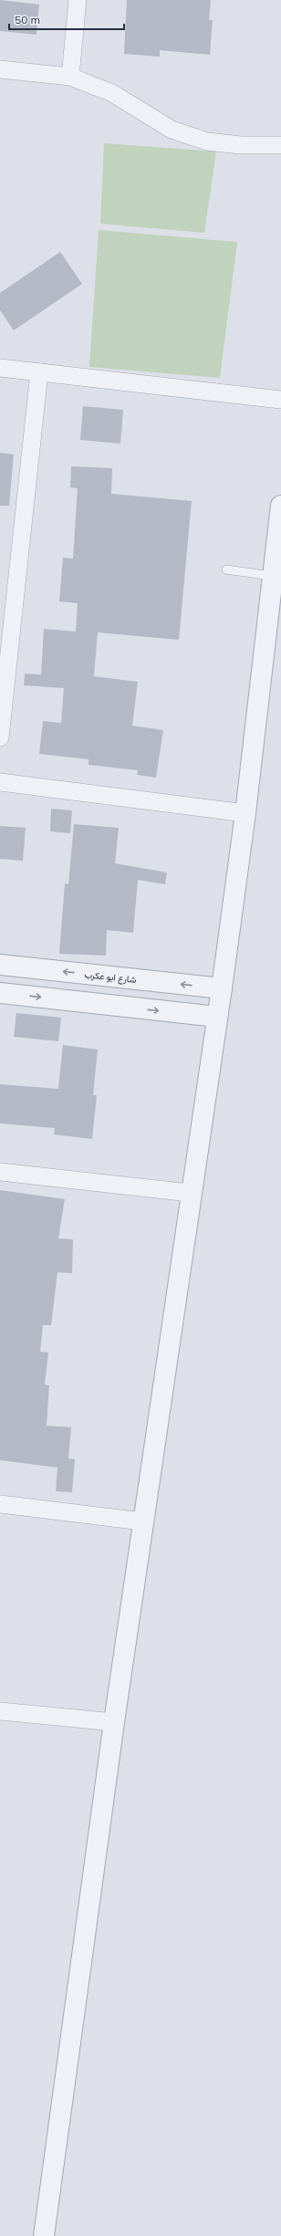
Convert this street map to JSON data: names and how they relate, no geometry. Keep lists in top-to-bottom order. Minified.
{"streets":{"street":["شارع ابو عكرب"]},"scale_bar":"50 m"}
